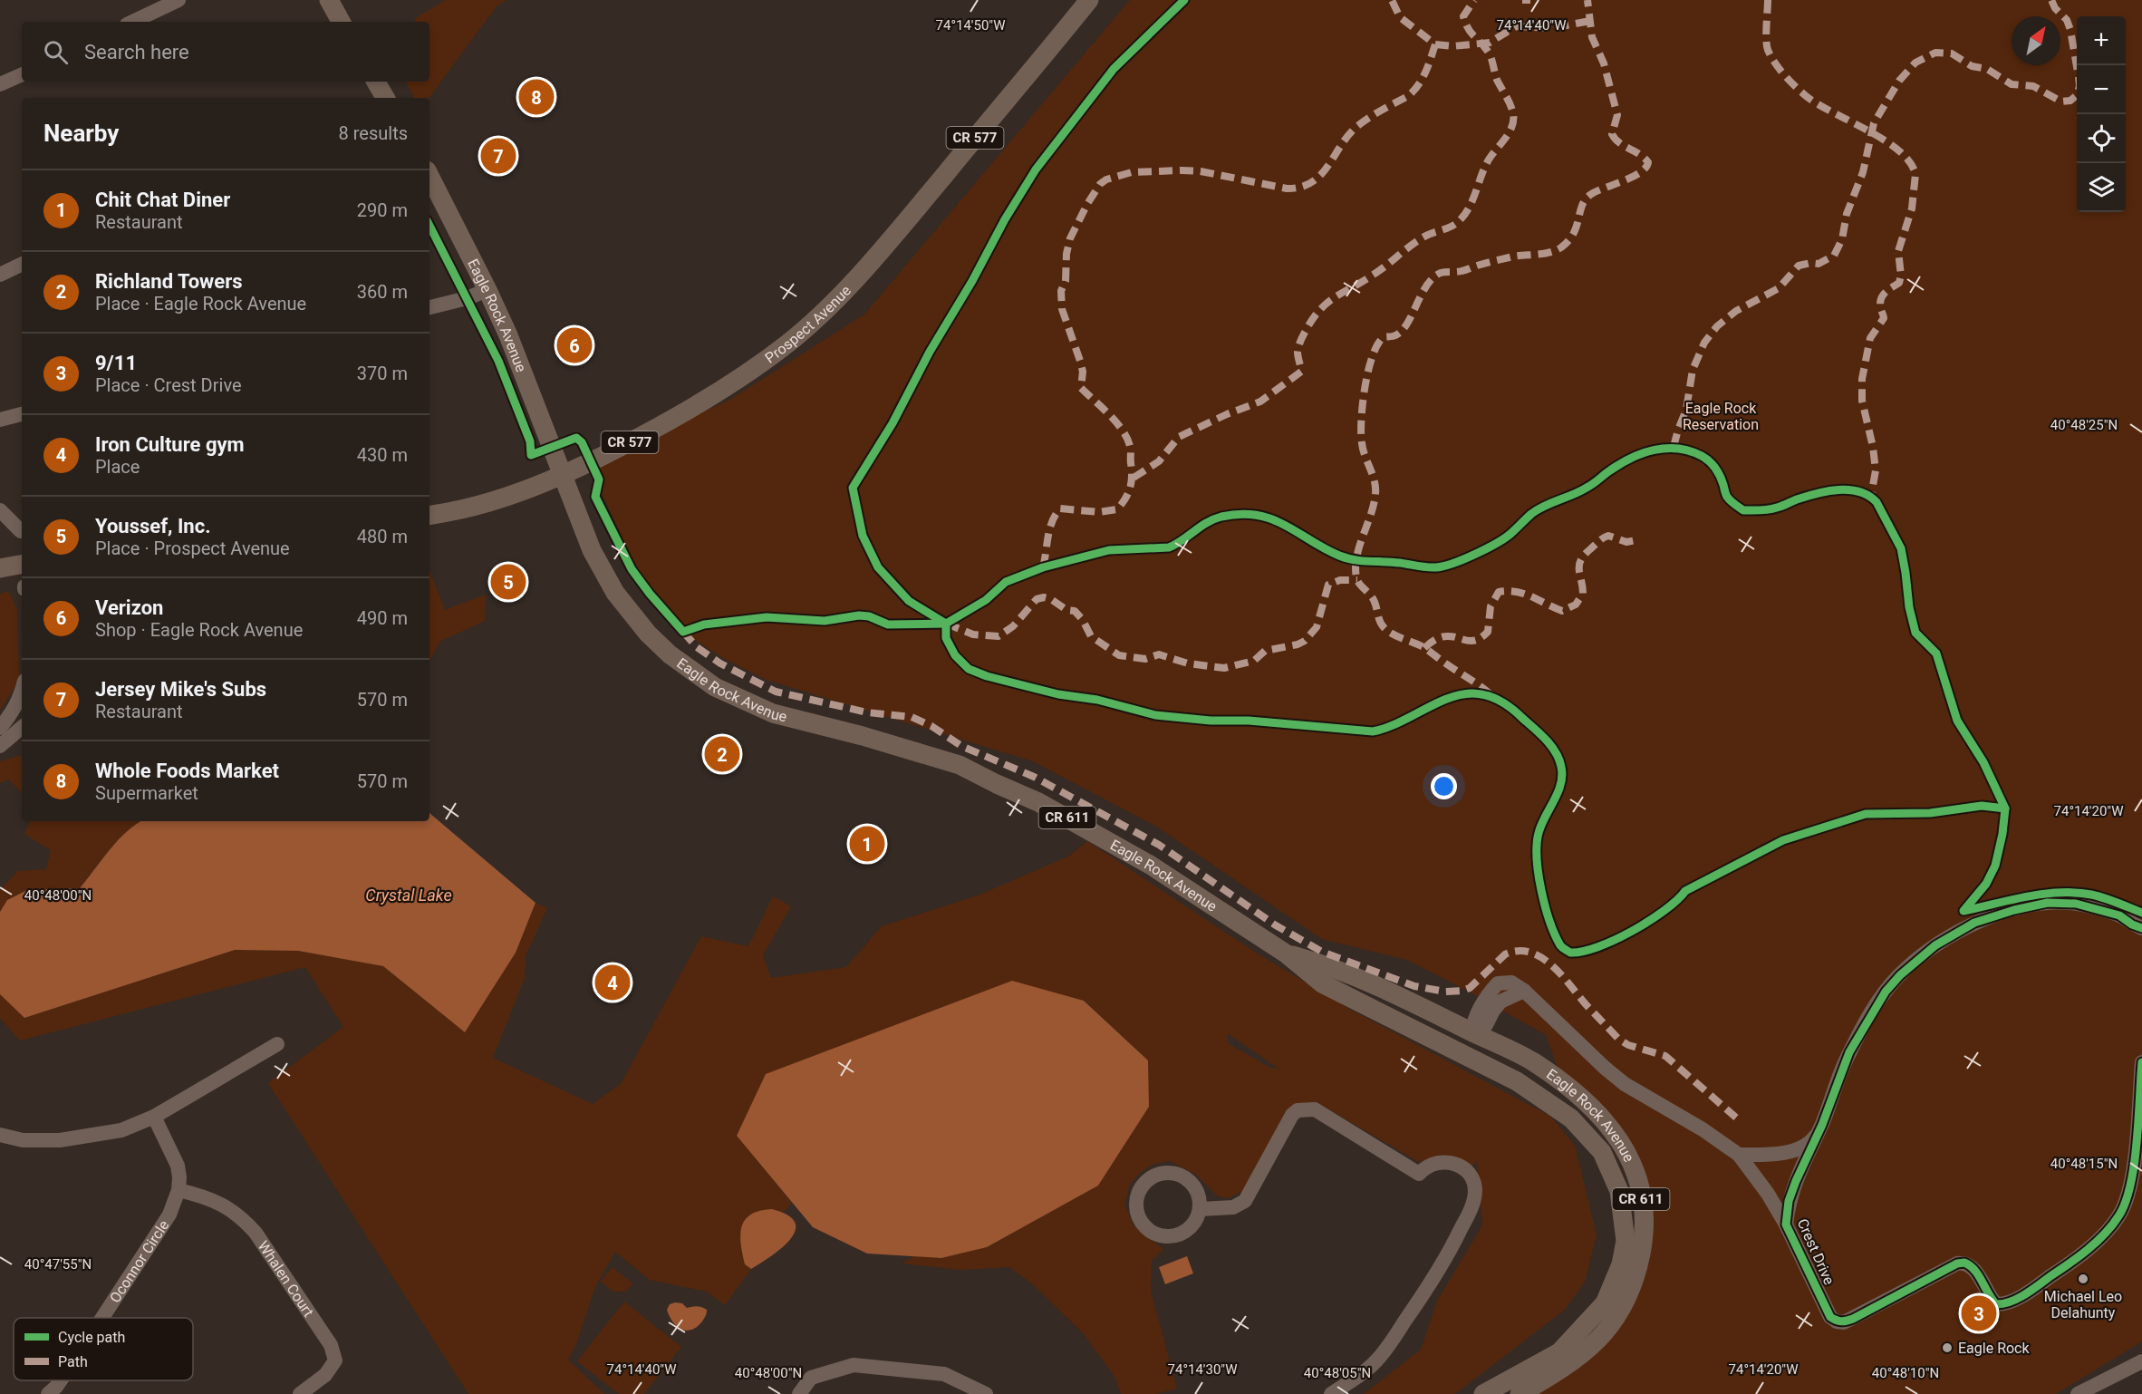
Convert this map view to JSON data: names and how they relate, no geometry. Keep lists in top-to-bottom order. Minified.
{"streets":{"main road":["CR 577","Eagle Rock Avenue","Prospect Avenue","CR 611"],"street":["Crest Drive","Oconnor Circle","Whalen Court"]},"crossings":[["Eagle Rock Avenue","Prospect Avenue"],["Eagle Rock Avenue","Crest Drive"],["Oconnor Circle","Whalen Court"]],"water":["Crystal Lake"],"parks":["Eagle Rock Reservation"],"places":["Michael Leo Delahunty","Eagle Rock"],"legend":["Cycle path","Path"],"north":"top right","page":{"map_buttons":["+","−"],"search":"Search here","pins":["8","7","6","5","2","1","4","3"],"heading":["Nearby","8 results"],"list":[{"mark":"1","name":"Chit Chat Diner","note":"Restaurant","value":"290 m"},{"mark":"2","name":"Richland Towers","note":"Place · Eagle Rock Avenue","value":"360 m"},{"mark":"3","name":"9/11","note":"Place · Crest Drive","value":"370 m"},{"mark":"4","name":"Iron Culture gym","note":"Place","value":"430 m"},{"mark":"5","name":"Youssef, Inc.","note":"Place · Prospect Avenue","value":"480 m"},{"mark":"6","name":"Verizon","note":"Shop · Eagle Rock Avenue","value":"490 m"},{"mark":"7","name":"Jersey Mike's Subs","note":"Restaurant","value":"570 m"},{"mark":"8","name":"Whole Foods Market","note":"Supermarket","value":"570 m"}]},"coordinates":["74°14'50\"W","74°14'40\"W","40°48'25\"N","74°14'20\"W","40°48'00\"N","40°48'15\"N","40°47'55\"N","74°14'30\"W","40°48'05\"N","40°48'10\"N"]}
